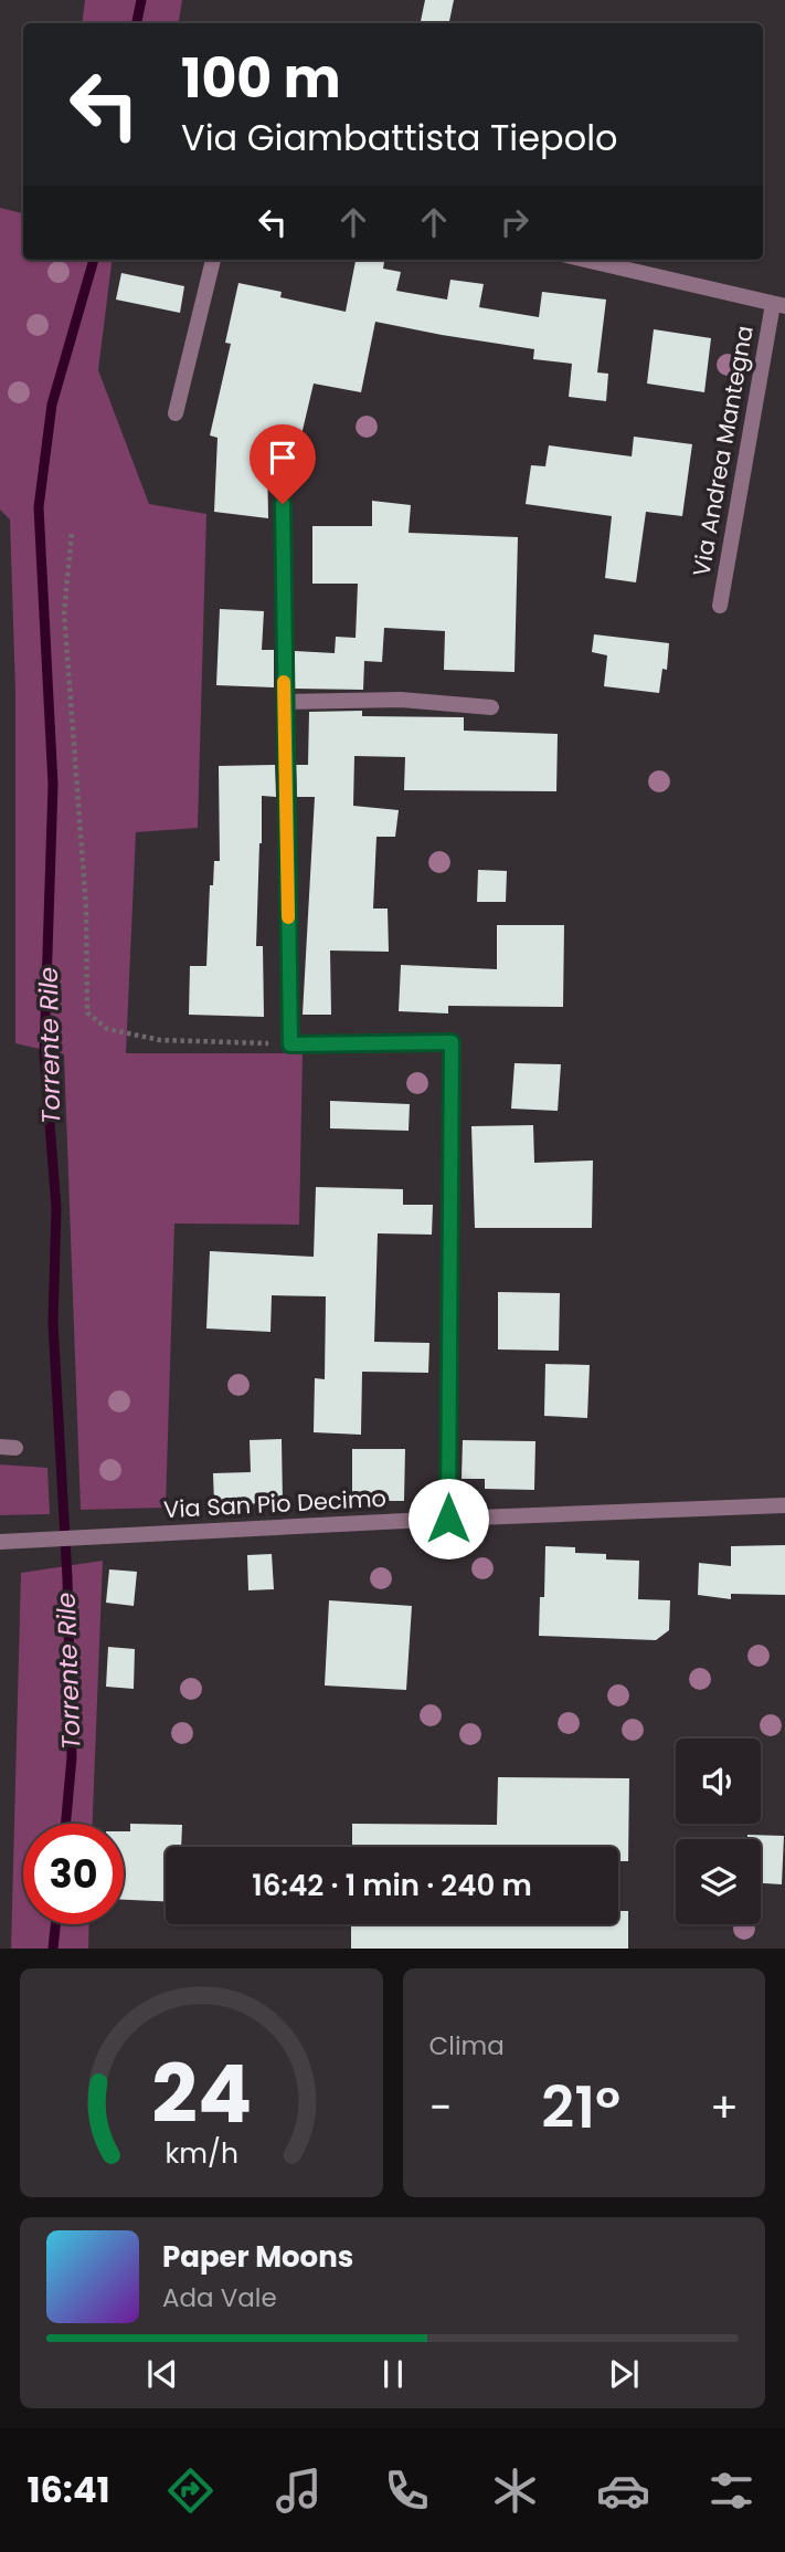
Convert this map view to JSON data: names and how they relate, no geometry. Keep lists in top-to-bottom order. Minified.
{"streets":{"street":["Via Andrea Mantegna","Via San Pio Decimo"]},"water":["Torrente Rile"],"page":{"turn":["100 m","Via Giambattista Tiepolo"],"limit":"30","trip":"16:42 · 1 min · 240 m","tile":"Clima","heat":["−","21°","+"],"song":["Paper Moons","Ada Vale"],"tabs":"16:41","gauge":["24","km/h"]}}
